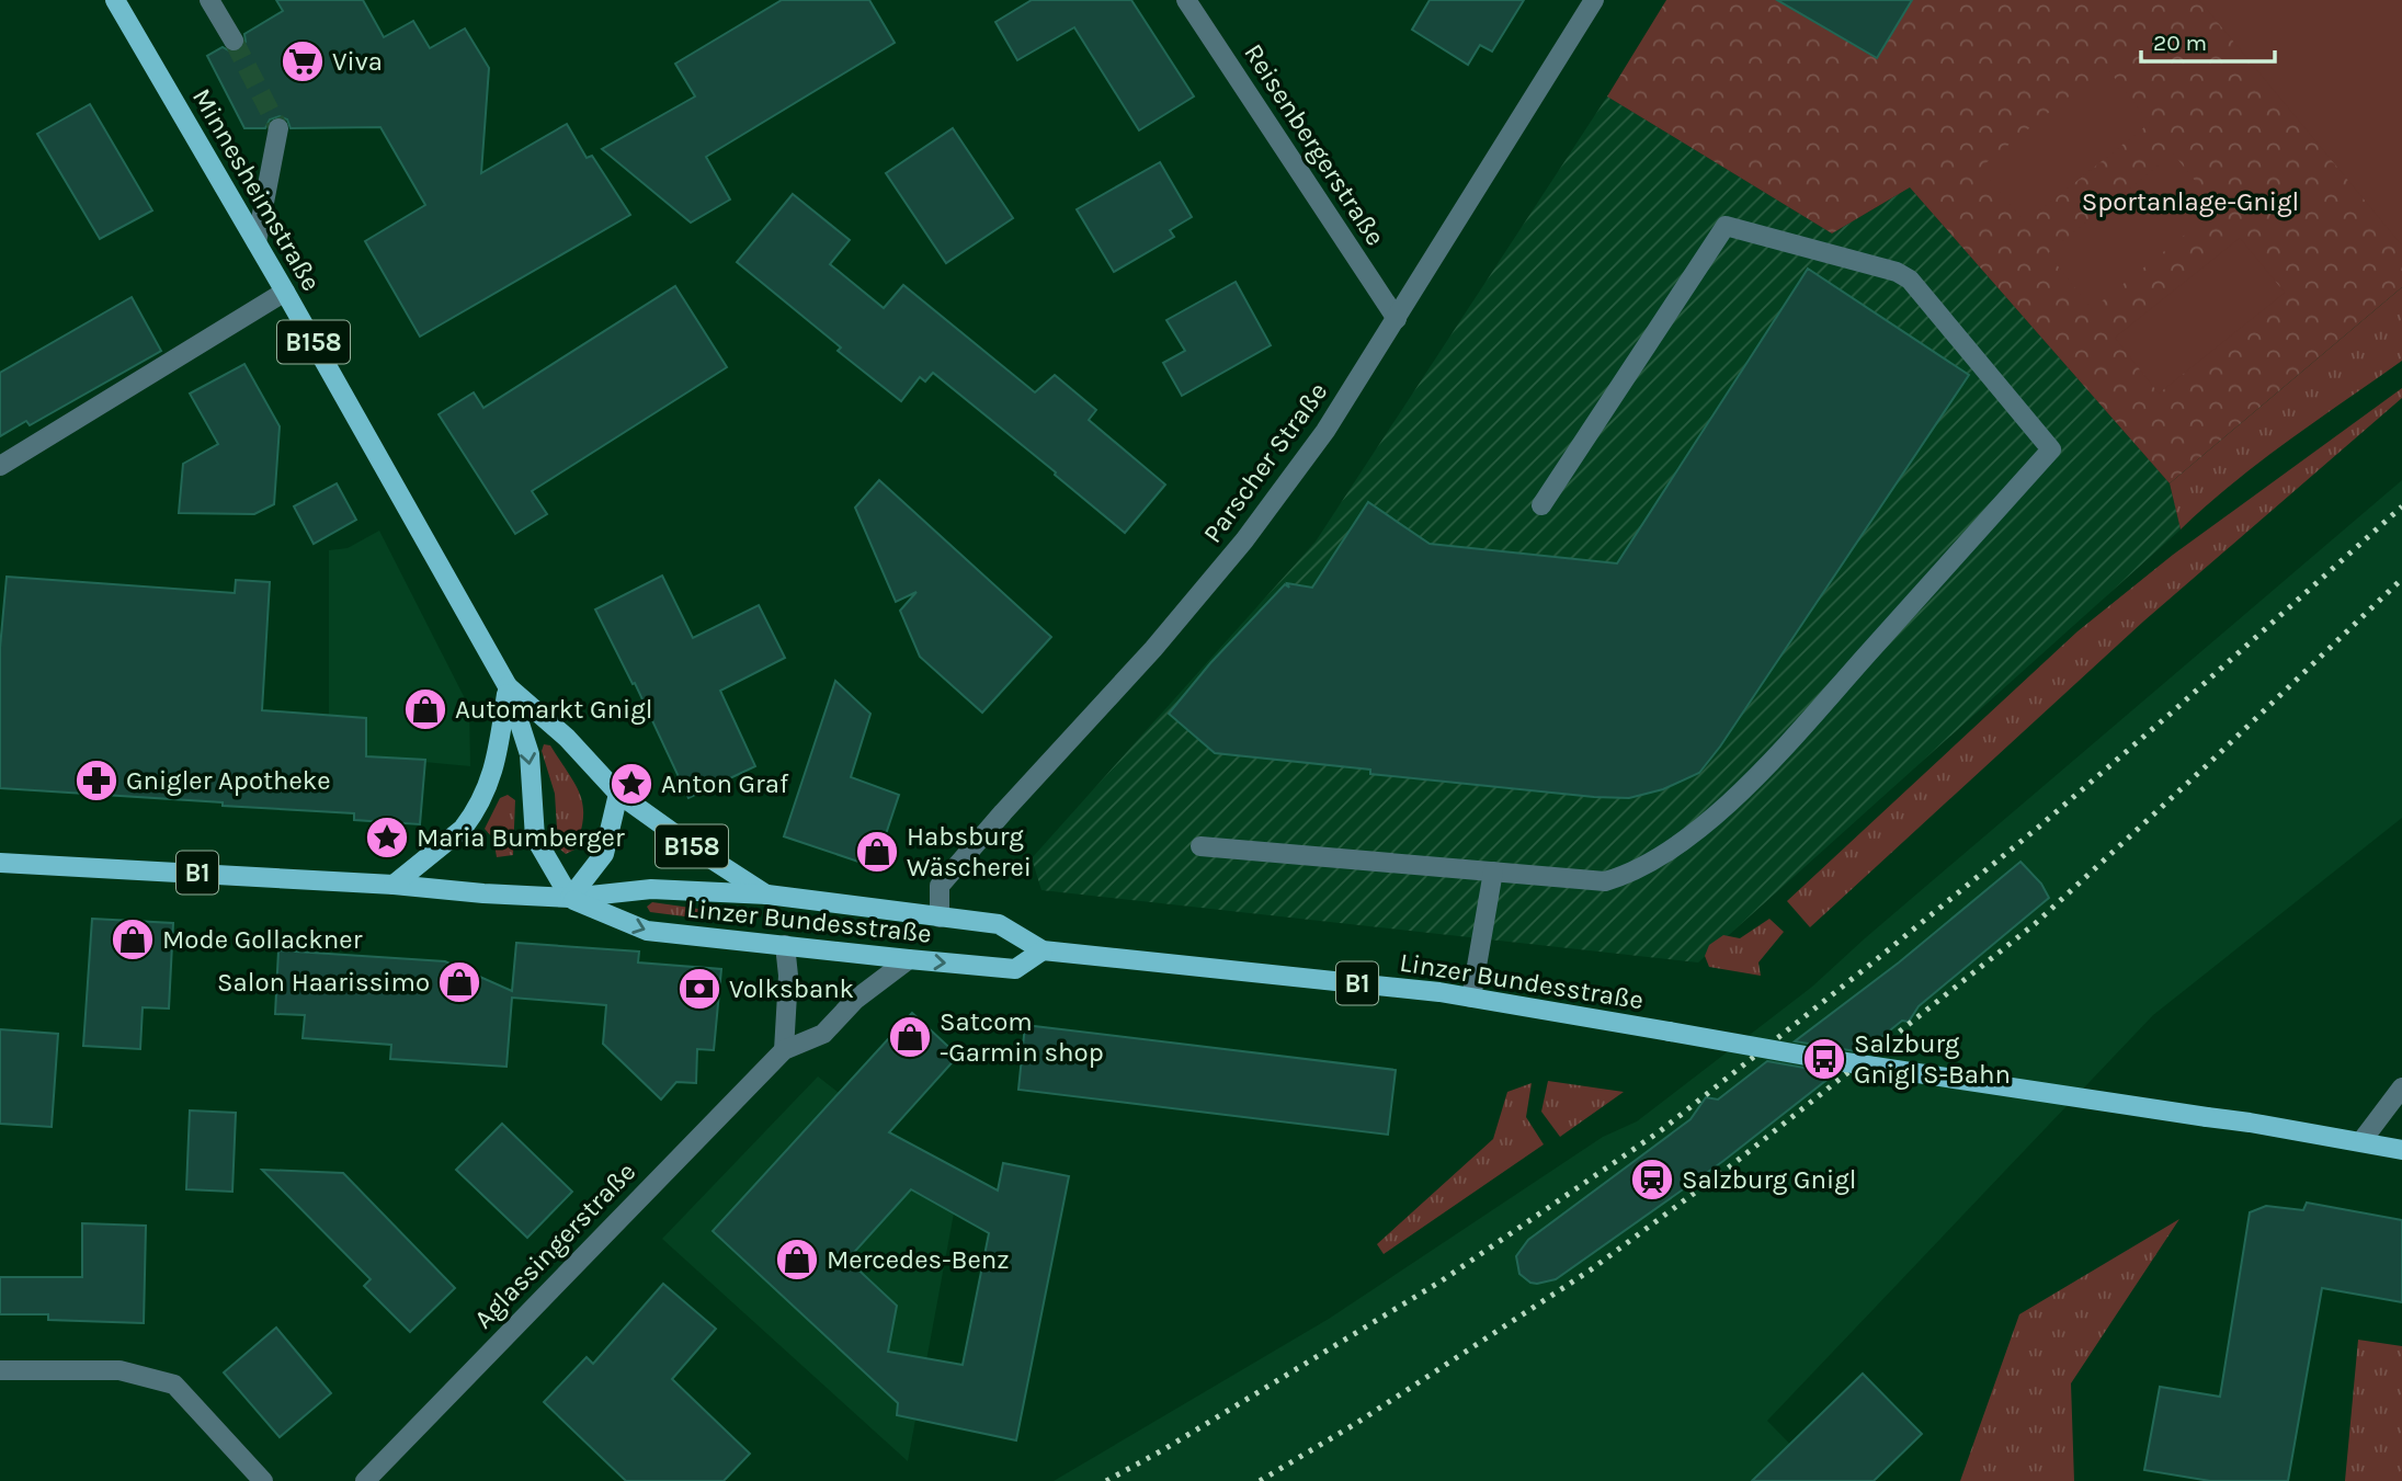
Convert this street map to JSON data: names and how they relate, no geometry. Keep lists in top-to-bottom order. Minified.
{"streets":{"main road":["Minnesheimstraße","B158","B1","Linzer Bundesstraße"],"street":["Reisenbergerstraße","Parscher Straße","Aglassingerstraße"]},"crossings":[["Reisenbergerstraße","Parscher Straße"],["Minnesheimstraße","Linzer Bundesstraße"],["Parscher Straße","Linzer Bundesstraße"],["B1","Linzer Bundesstraße"],["Linzer Bundesstraße","Aglassingerstraße"]],"parks":["Sportanlage-Gnigl"],"places":{"supermarket":["Viva"],"shop":["Automarkt Gnigl","Habsburg Wäscherei","Mode Gollackner","Salon Haarissimo","Satcom -Garmin shop","Mercedes-Benz"],"pharmacy":["Gnigler Apotheke"],"place":["Anton Graf","Maria Bumberger"],"bank":["Volksbank"],"bus stop":["Salzburg Gnigl S-Bahn"],"station":["Salzburg Gnigl"]},"scale_bar":"20 m"}
